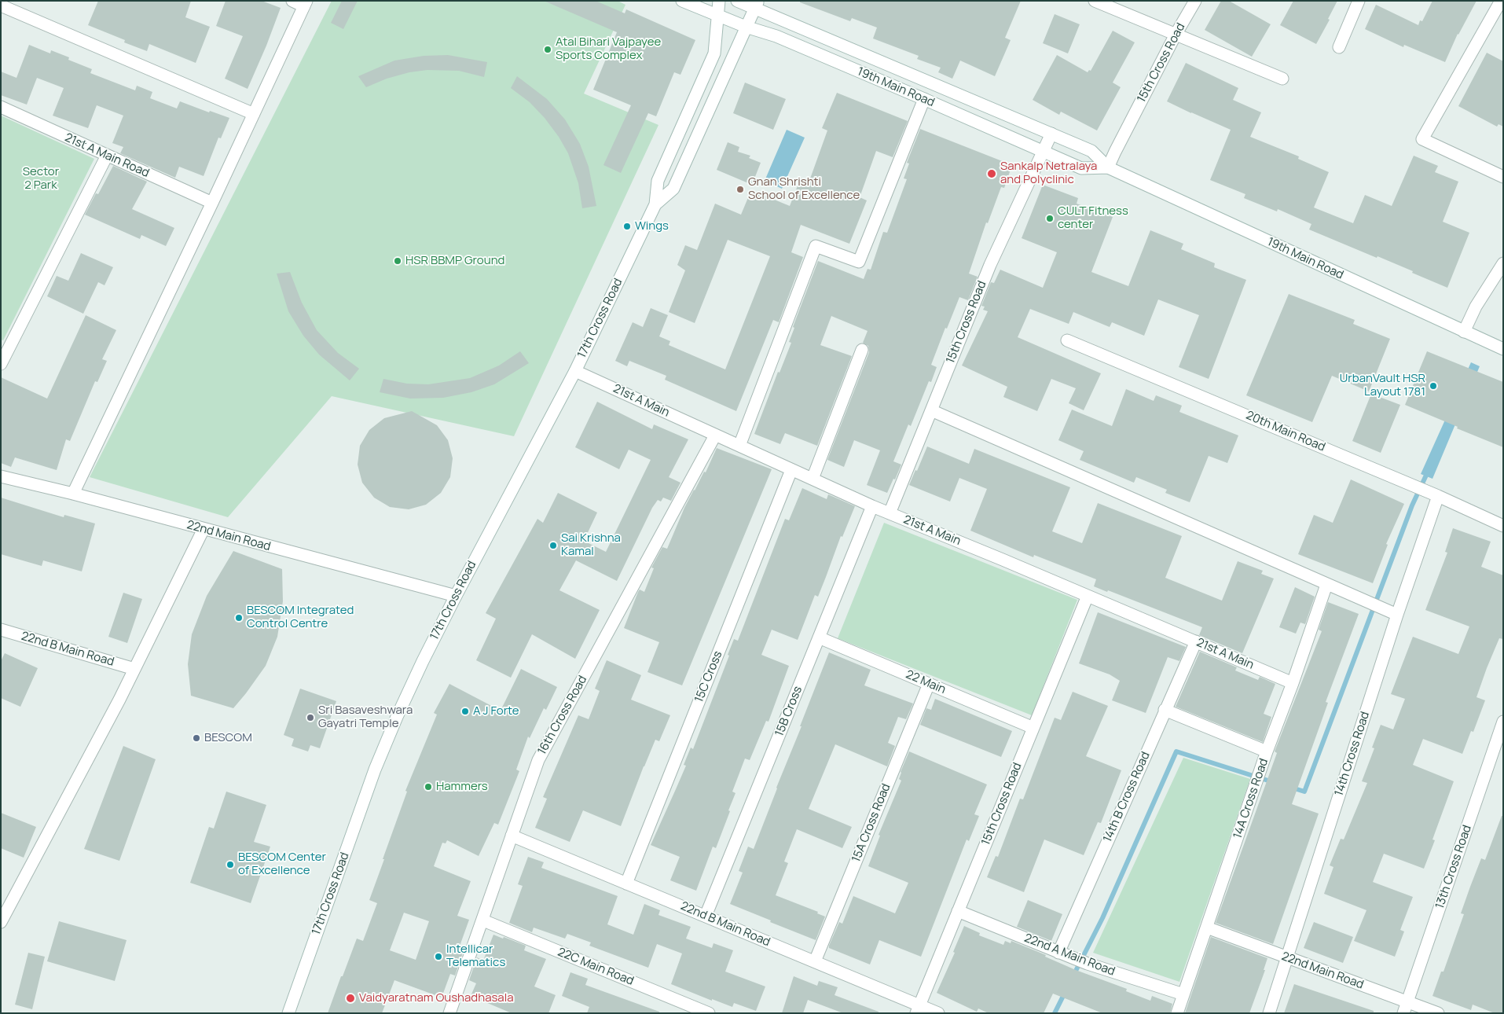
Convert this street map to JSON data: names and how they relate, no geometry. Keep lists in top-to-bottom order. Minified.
{"streets":{"street":["15th Cross Road","19th Main Road","21st A Main Road","17th Cross Road","21st A Main","20th Main Road","22nd Main Road","22nd B Main Road","15C Cross","22 Main","15B Cross","16th Cross Road","14th Cross Road","14th B Cross Road","14A Cross Road","15A Cross Road","13th Cross Road","22nd A Main Road","22C Main Road"]},"crossings":[["15th Cross Road","19th Main Road"],["15th Cross Road","21st A Main"],["15th Cross Road","22nd B Main Road"],["15th Cross Road","22 Main"],["15th Cross Road","22nd A Main Road"],["19th Main Road","17th Cross Road"],["17th Cross Road","21st A Main"],["17th Cross Road","22nd Main Road"],["21st A Main","15C Cross"],["21st A Main","15B Cross"],["21st A Main","16th Cross Road"],["21st A Main","14th B Cross Road"],["21st A Main","14A Cross Road"],["20th Main Road","14th Cross Road"],["22nd Main Road","14th Cross Road"],["22nd Main Road","14A Cross Road"],["22nd Main Road","13th Cross Road"],["22nd B Main Road","15C Cross"],["22nd B Main Road","15B Cross"],["22nd B Main Road","16th Cross Road"],["22nd B Main Road","15A Cross Road"],["22 Main","15B Cross"],["22 Main","15A Cross Road"],["16th Cross Road","22C Main Road"],["14th B Cross Road","22nd A Main Road"],["14A Cross Road","22nd A Main Road"]],"parks":["Sector 2 Park"],"places":["Atal Bihari Vajpayee Sports Complex","Sankalp Netralaya and Polyclinic","Gnan Shrishti School of Excellence","CULT Fitness center","Wings","HSR BBMP Ground","UrbanVault HSR Layout 1781","Sai Krishna Kamal","BESCOM Integrated Control Centre","A J Forte","Sri Basaveshwara Gayatri Temple","BESCOM","Hammers","BESCOM Center of Excellence","Intellicar Telematics","Vaidyaratnam Oushadhasala"]}
